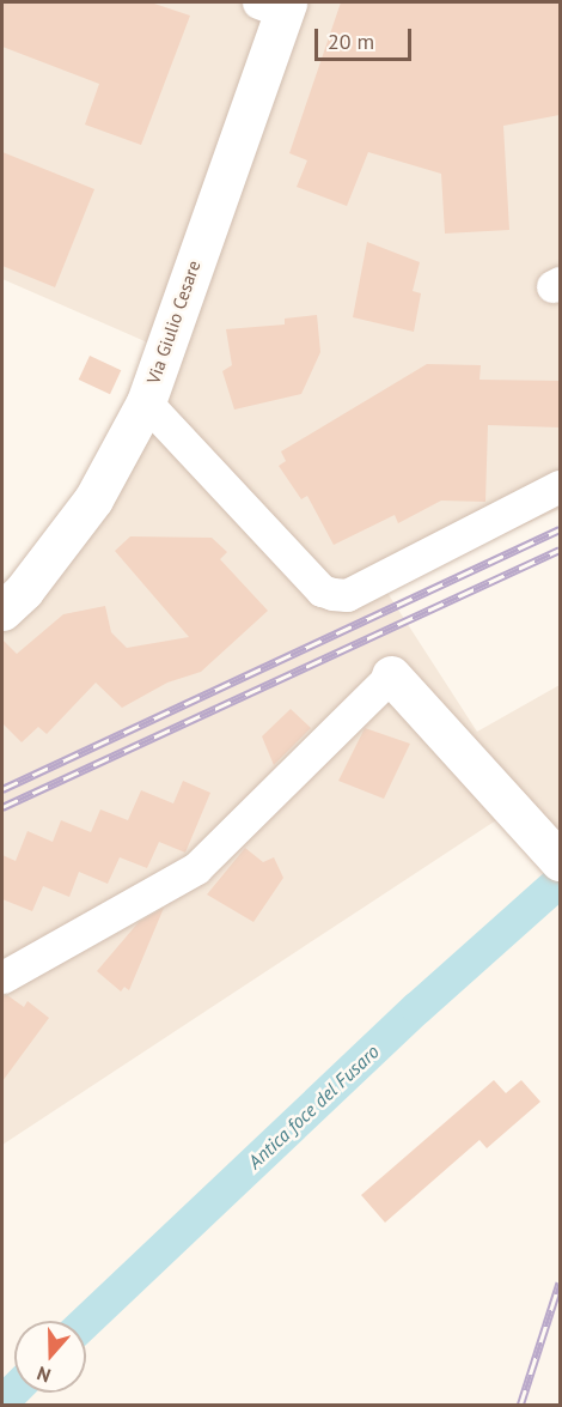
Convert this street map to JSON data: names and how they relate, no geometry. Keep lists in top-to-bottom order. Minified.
{"streets":{"street":["Via Giulio Cesare"]},"water":["Antica foce del Fusaro"],"scale_bar":"20 m","north":"bottom"}
